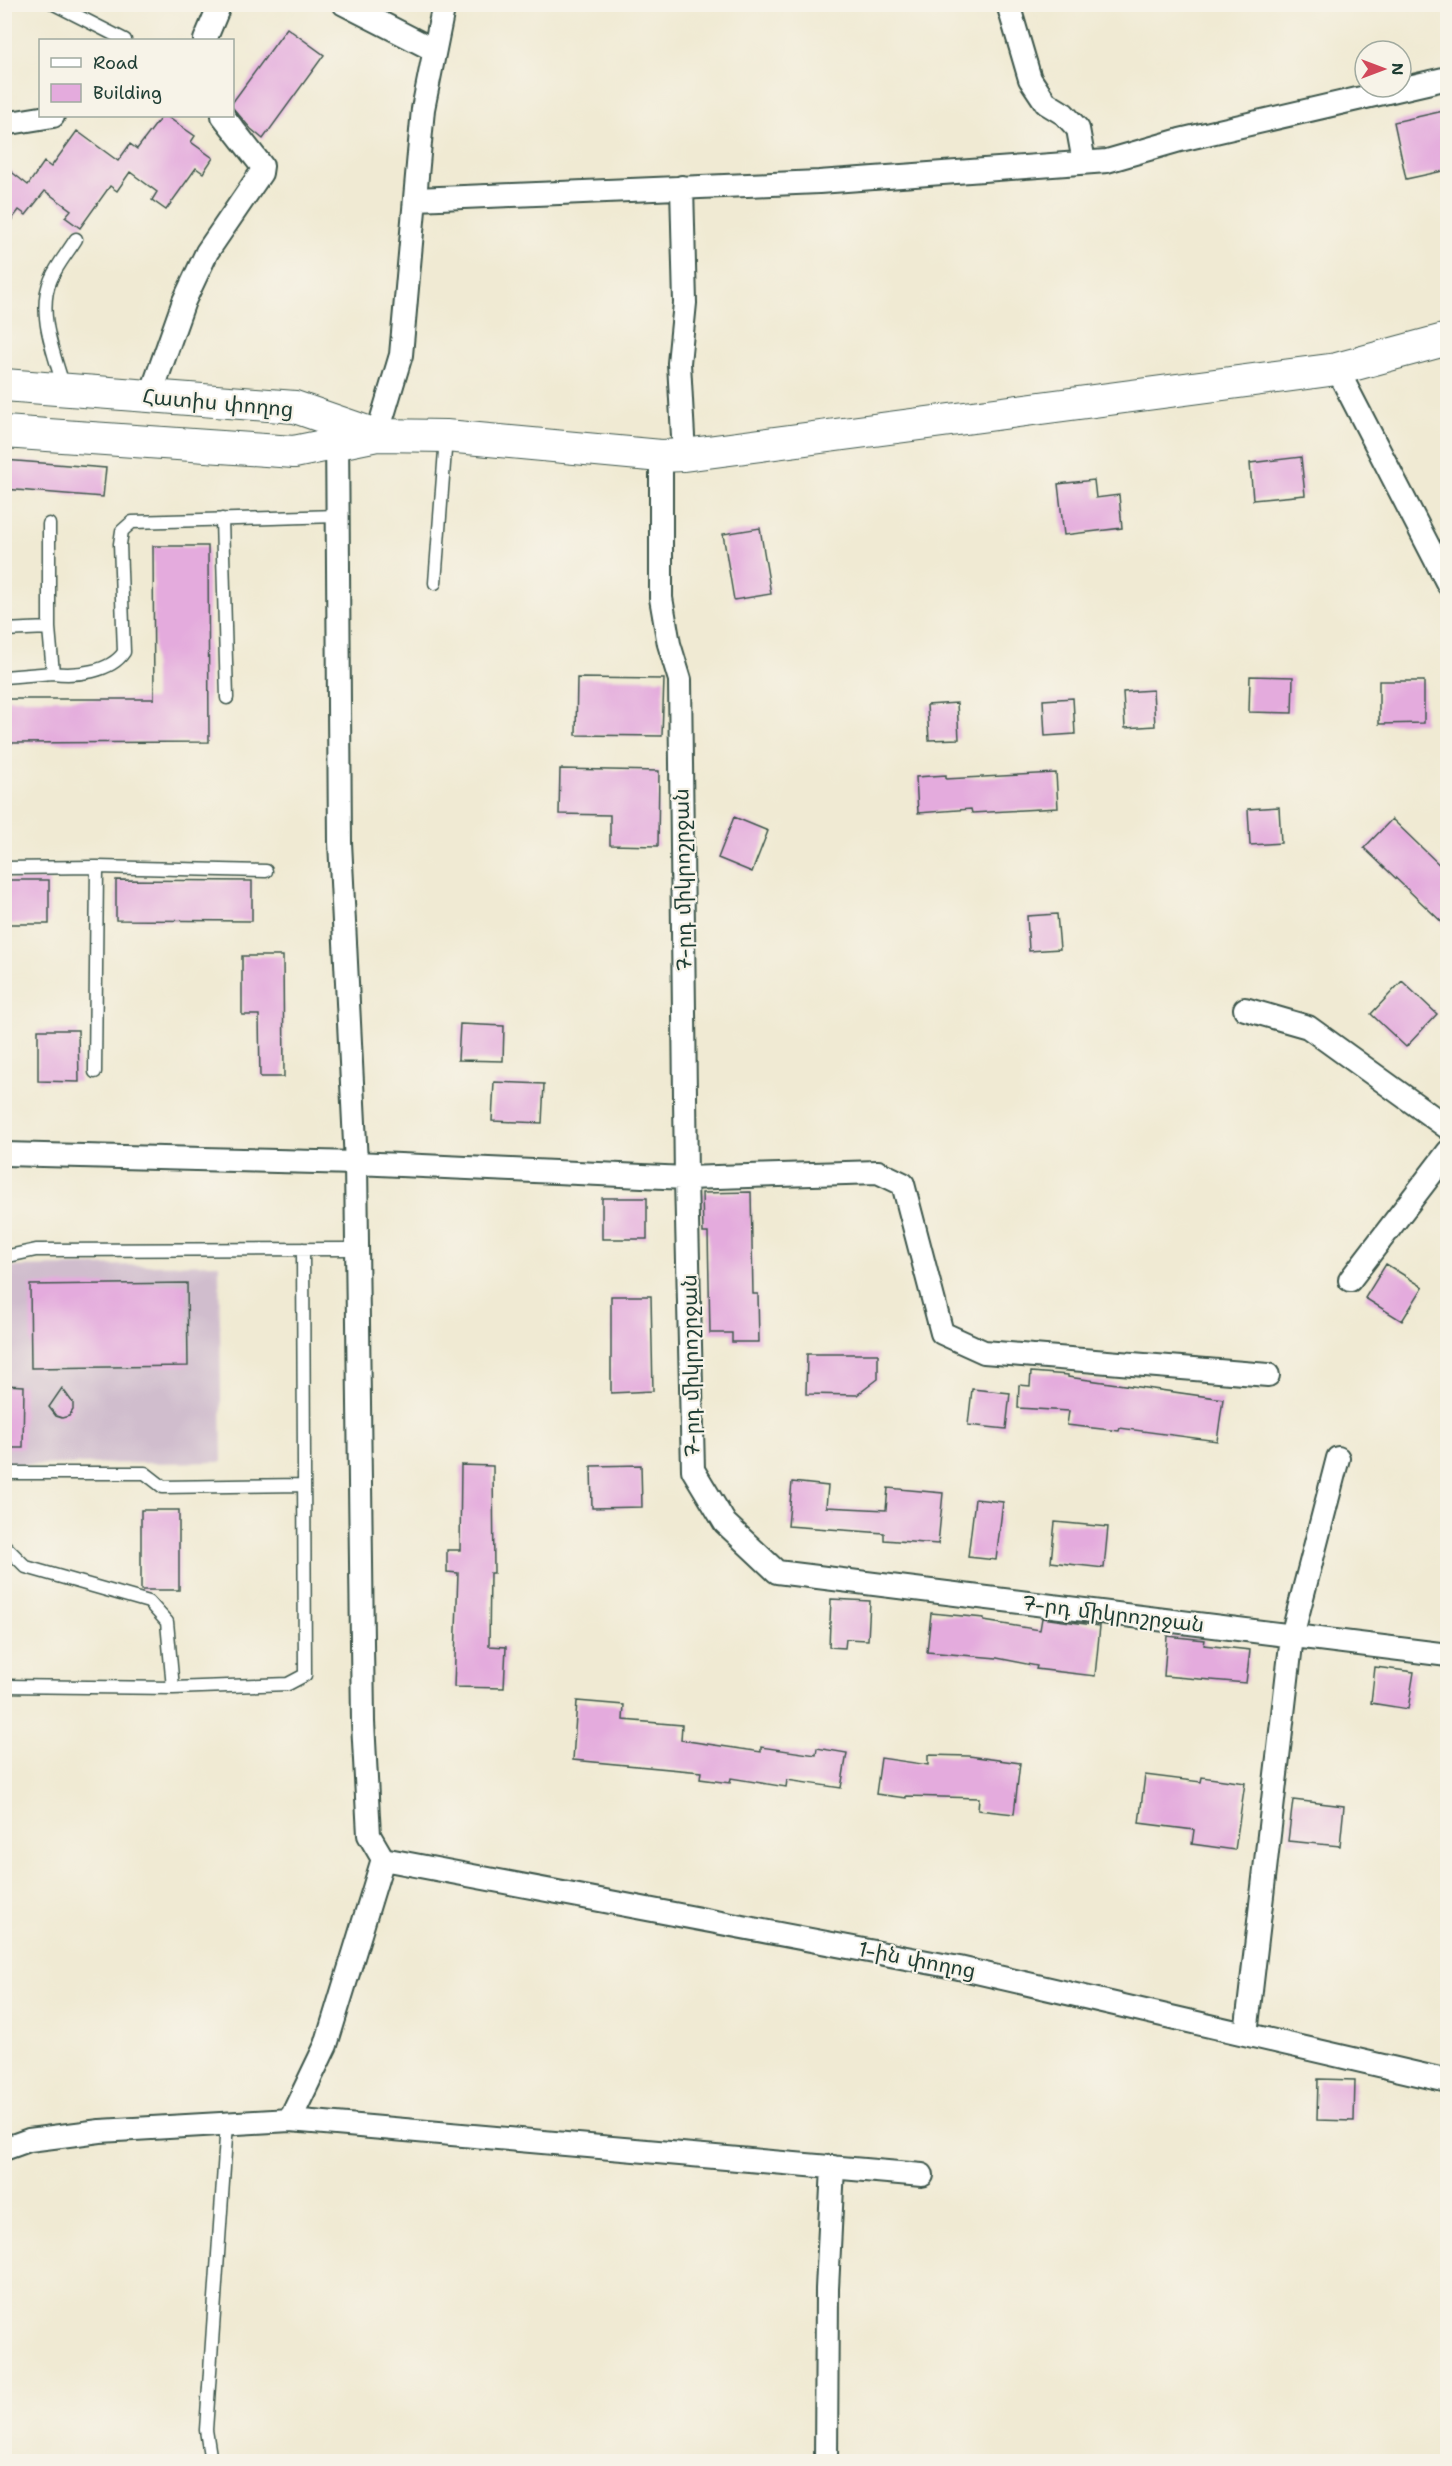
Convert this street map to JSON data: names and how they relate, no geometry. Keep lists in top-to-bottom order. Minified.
{"streets":{"main road":["Հատիս փողոց"],"street":["7-րդ միկրոշրջան","1-ին փողոց"]},"crossings":[["Հատիս փողոց","7-րդ միկրոշրջան"]],"legend":["Road","Building"],"north":"right"}
